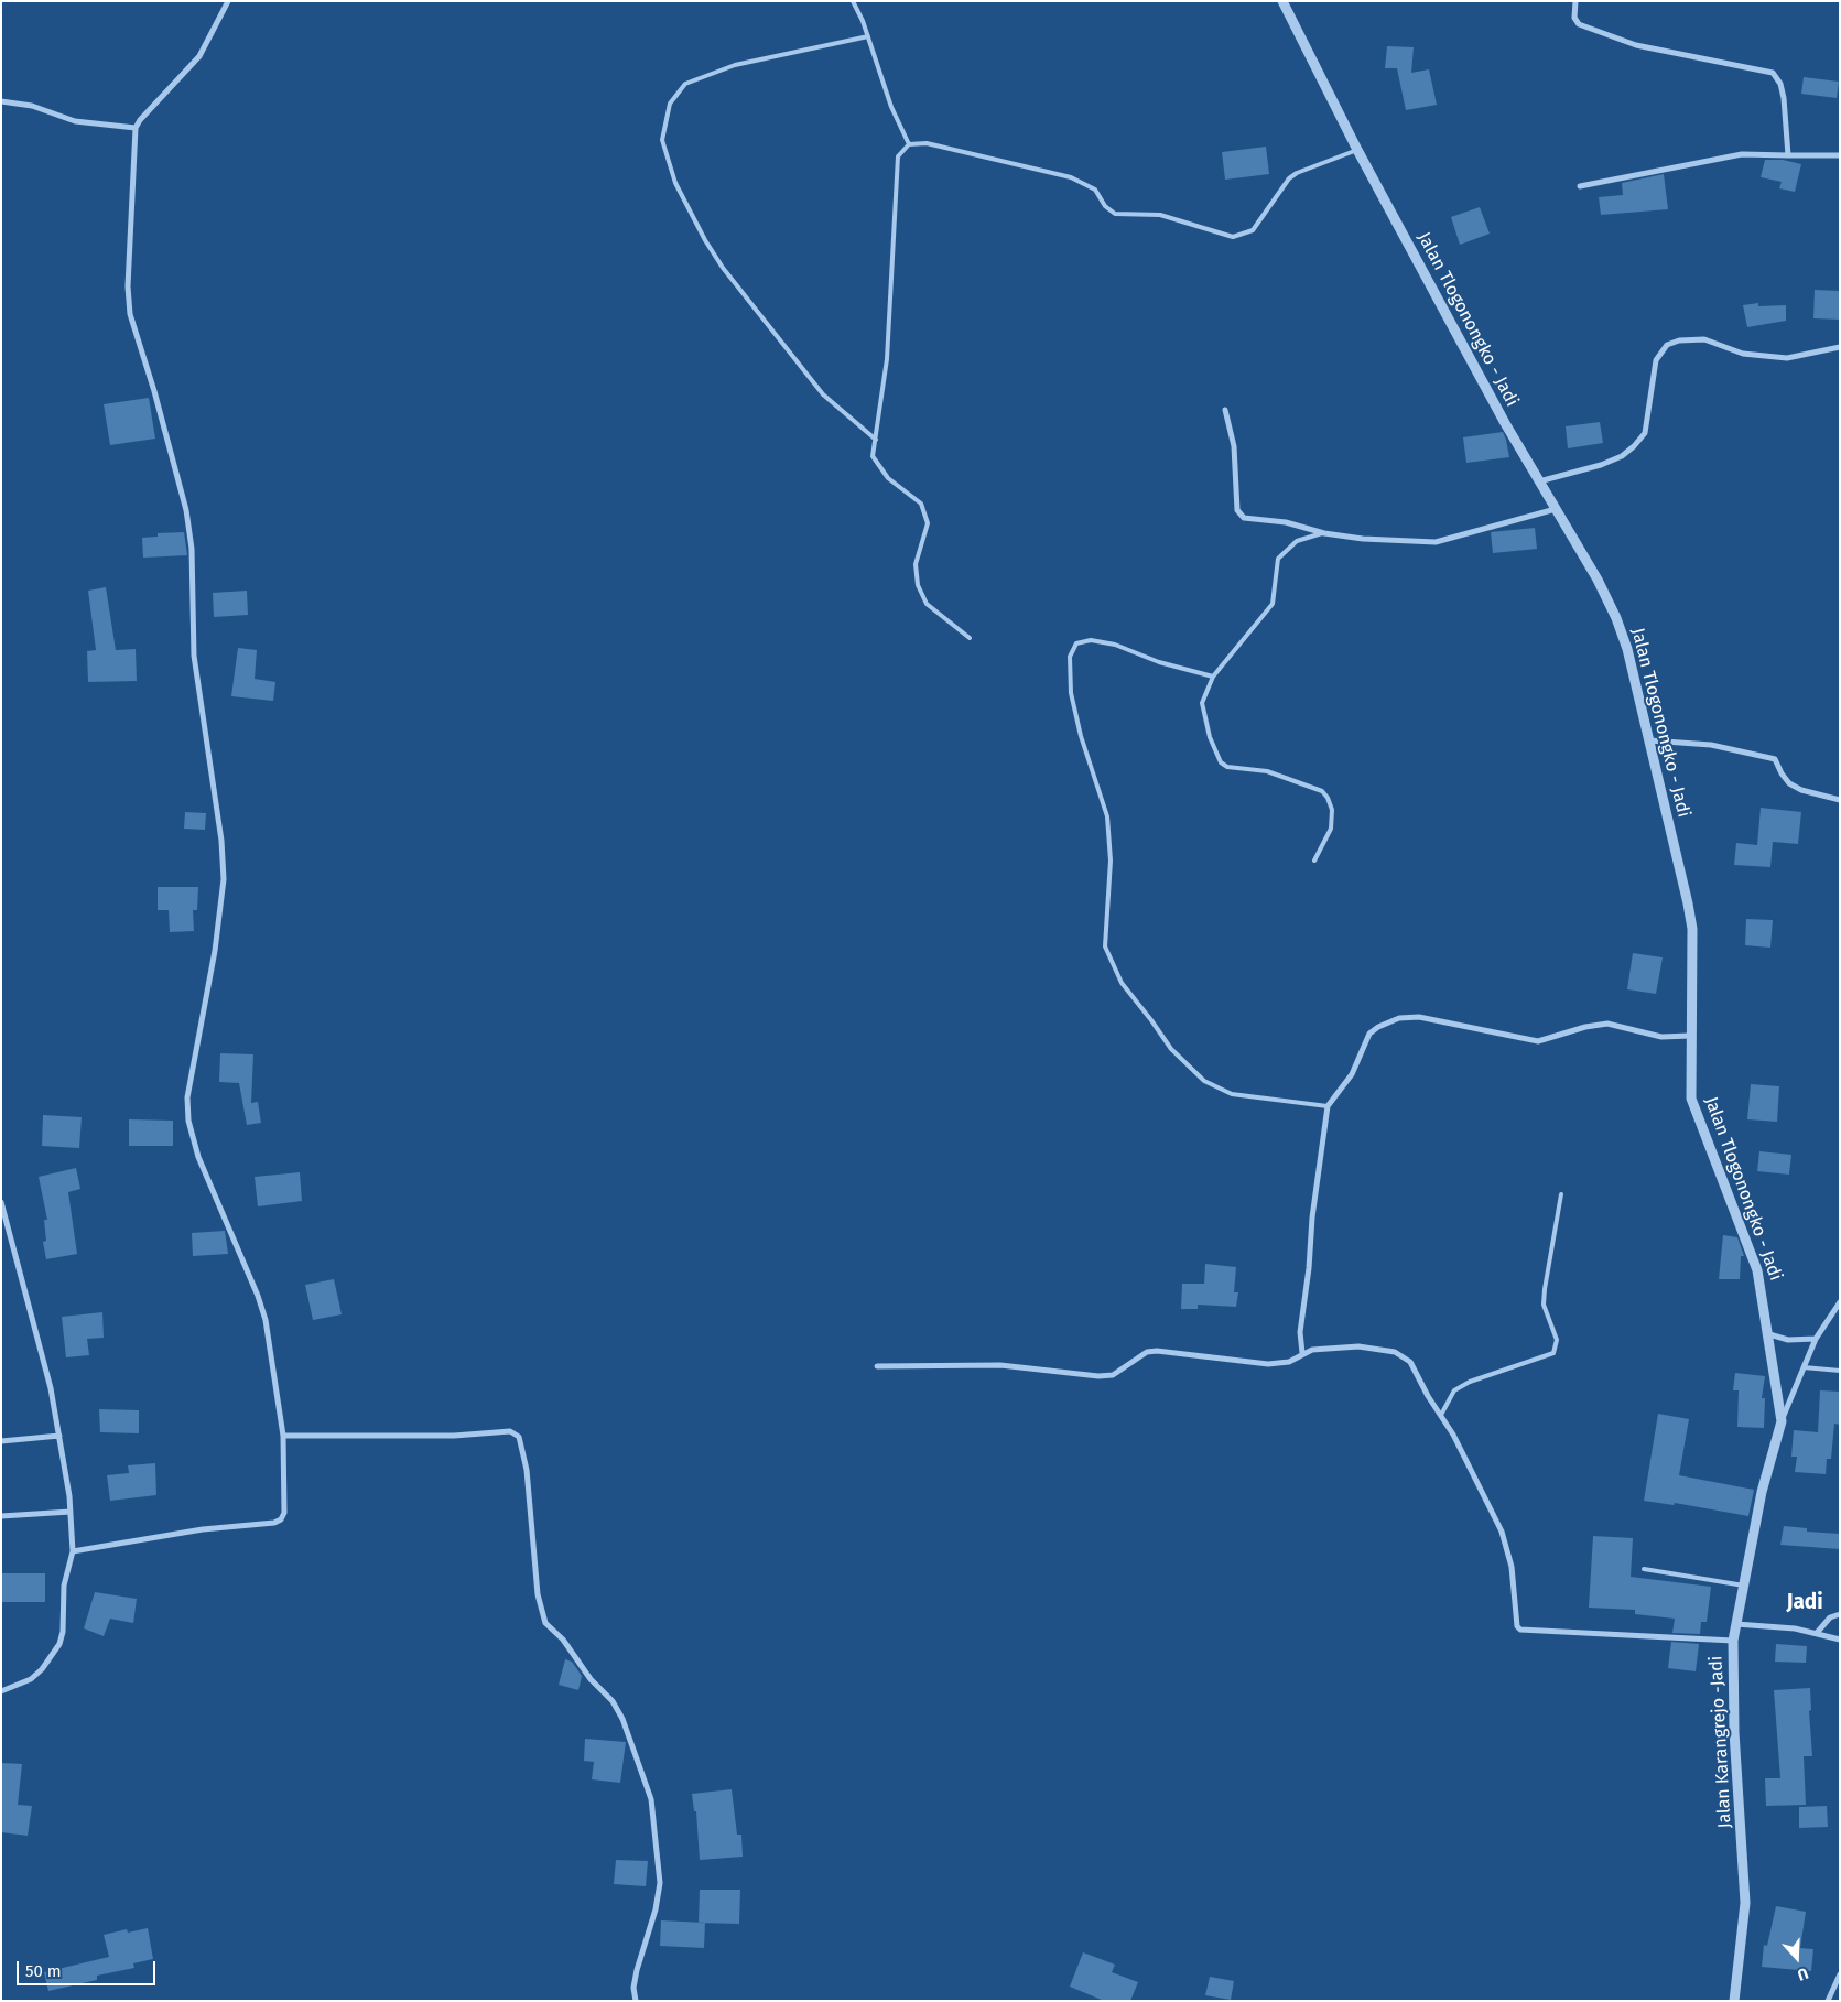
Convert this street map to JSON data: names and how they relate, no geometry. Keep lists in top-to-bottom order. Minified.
{"streets":{"street":["Jalan Tlogonongko - Jadi","Jalan Karangrejo -Jadi"]},"crossings":[["Jalan Tlogonongko - Jadi","Jalan Karangrejo -Jadi"]],"districts":["Jadi"],"scale_bar":"50 m","north":"bottom"}
